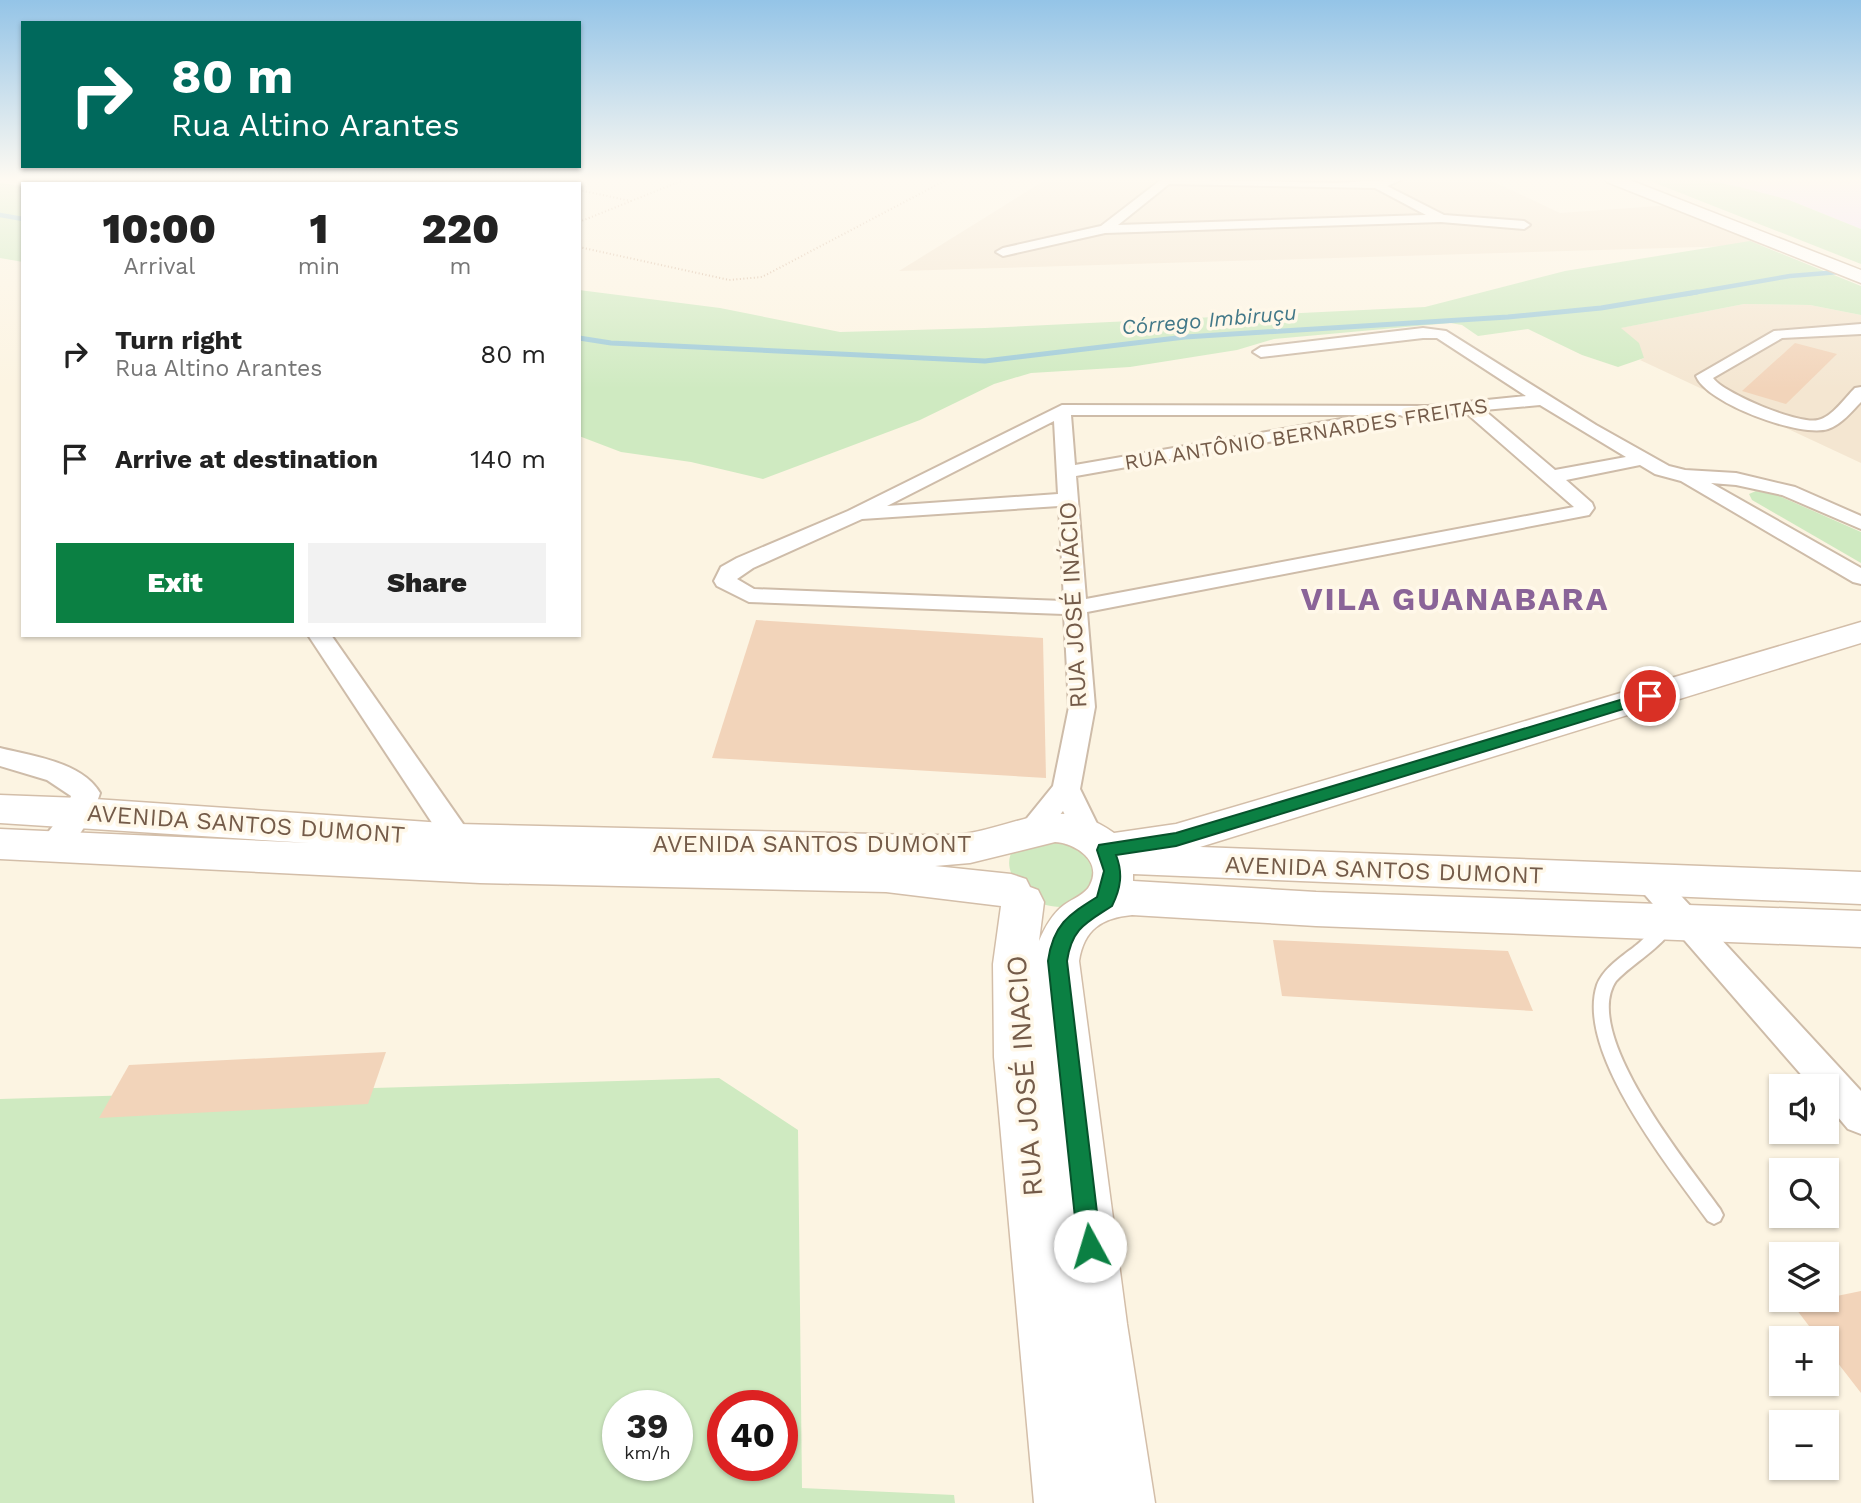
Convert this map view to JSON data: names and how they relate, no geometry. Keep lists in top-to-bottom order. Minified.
{"streets":{"street":["RUA ANTÔNIO BERNARDES FREITAS","RUA JOSÉ INÁCIO","AVENIDA SANTOS DUMONT","RUA JOSÉ INACIO"]},"crossings":[["RUA ANTÔNIO BERNARDES FREITAS","RUA JOSÉ INÁCIO"],["RUA JOSÉ INÁCIO","AVENIDA SANTOS DUMONT"],["RUA JOSÉ INÁCIO","RUA JOSÉ INACIO"],["AVENIDA SANTOS DUMONT","RUA JOSÉ INACIO"]],"districts":["VILA GUANABARA"],"water":["Córrego Imbiruçu"],"page":{"turn":["80 m","Rua Altino Arantes"],"eta":["10:00","Arrival","1","min","220","m"],"list":[{"name":"Turn right","note":"Rua Altino Arantes","value":"80 m"},{"name":"Arrive at destination","value":"140 m"}],"buttons":["Exit","Share"],"map_buttons":["+","−"],"speed":"39 km/h","limit":"40"}}
